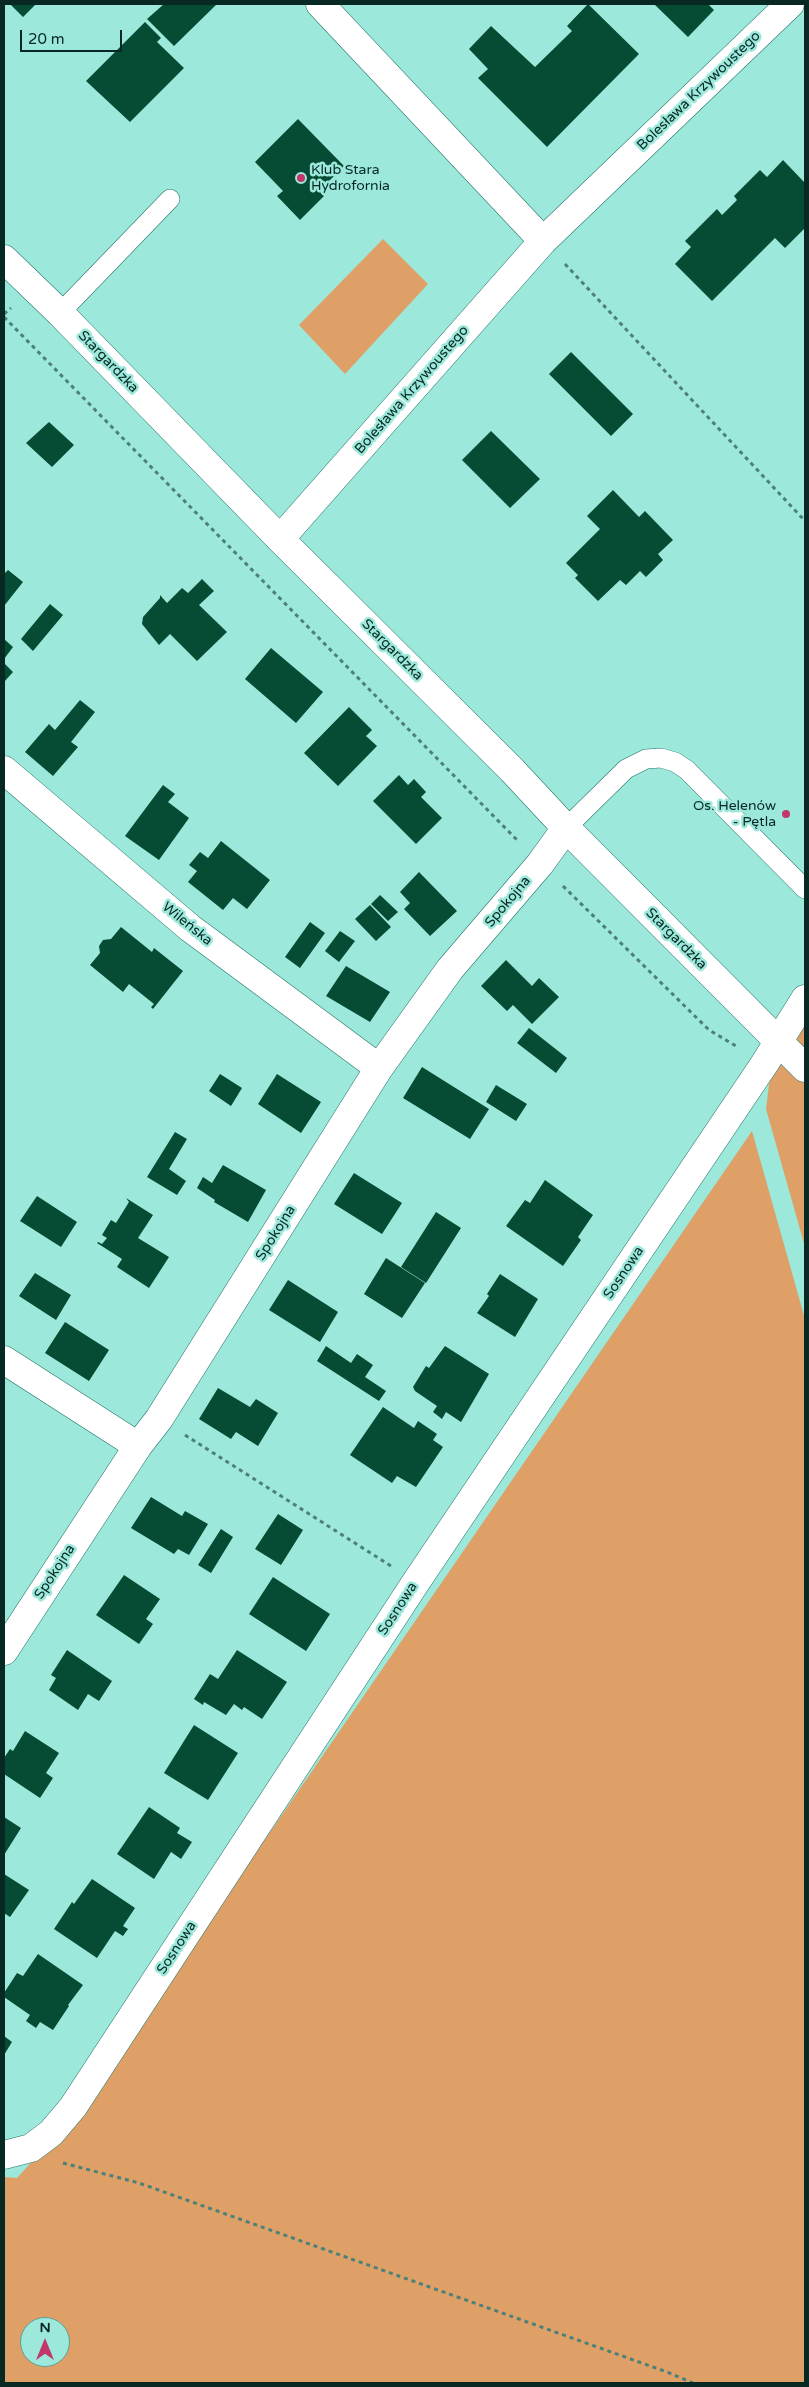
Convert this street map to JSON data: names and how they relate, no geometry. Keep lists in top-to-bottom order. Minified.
{"streets":{"street":["Bolesława Krzywoustego","Stargardzka","Spokojna","Wileńska","Sosnowa"]},"crossings":[["Bolesława Krzywoustego","Stargardzka"],["Stargardzka","Spokojna"],["Stargardzka","Sosnowa"],["Spokojna","Wileńska"]],"places":["Klub Stara Hydrofornia","Os. Helenów - Pętla"],"scale_bar":"20 m","north":"top"}
